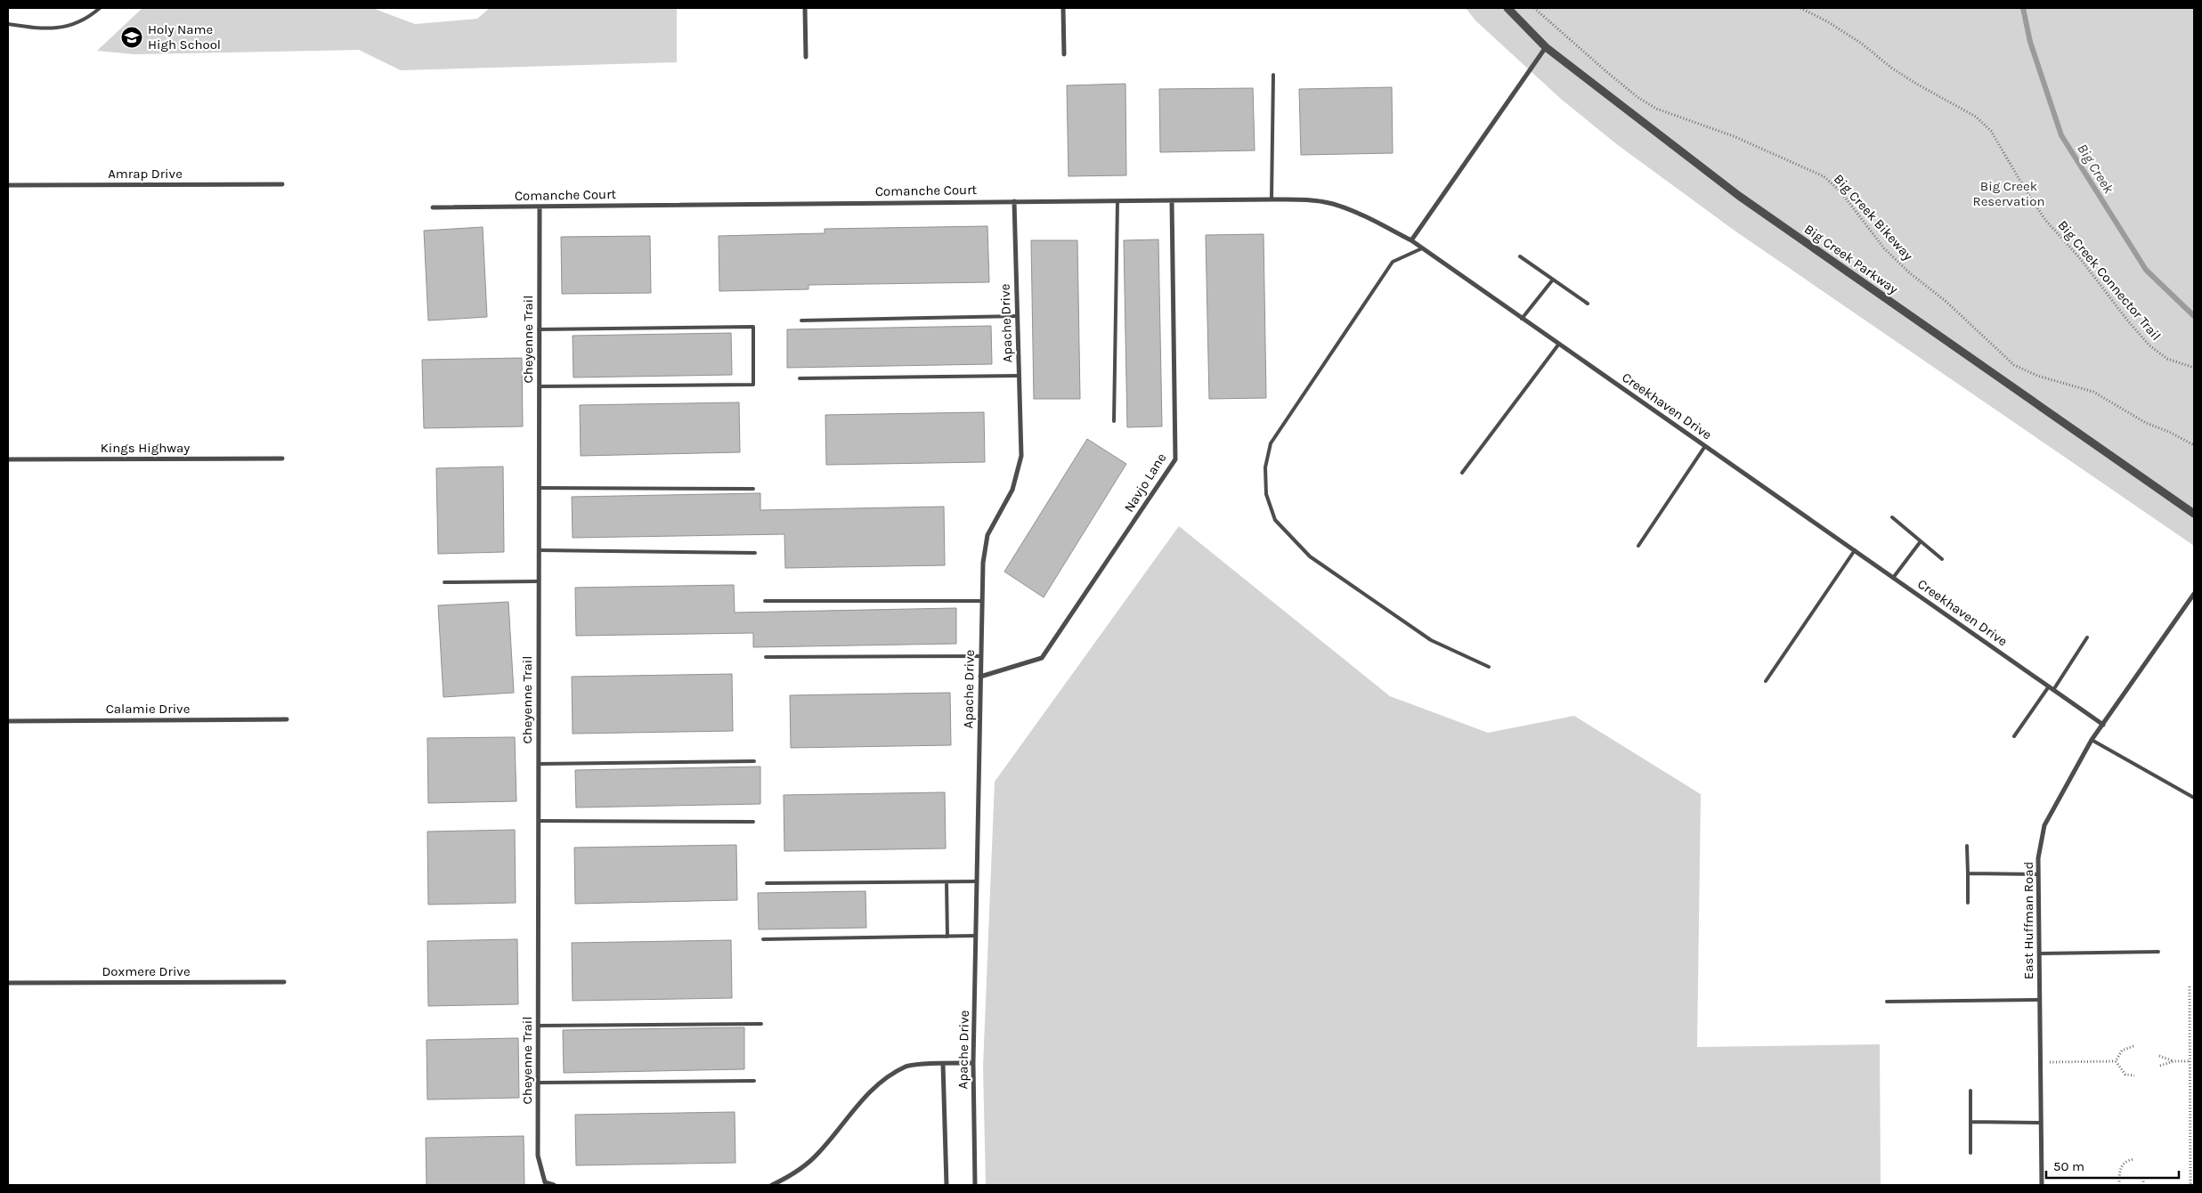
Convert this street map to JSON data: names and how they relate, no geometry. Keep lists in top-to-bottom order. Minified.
{"streets":{"street":["Amrap Drive","Comanche Court","Big Creek Parkway","Apache Drive","Cheyenne Trail","Creekhaven Drive","Kings Highway","Navjo Lane","Calamie Drive","East Huffman Road","Doxmere Drive"],"path":["Big Creek Bikeway","Big Creek Connector Trail"]},"crossings":[["Comanche Court","Apache Drive"],["Comanche Court","Cheyenne Trail"],["Comanche Court","Creekhaven Drive"],["Comanche Court","Navjo Lane"],["Apache Drive","Navjo Lane"],["Creekhaven Drive","East Huffman Road"]],"water":["Big Creek"],"parks":["Big Creek Reservation"],"places":{"school or university":["Holy Name High School"]},"scale_bar":"50 m"}
